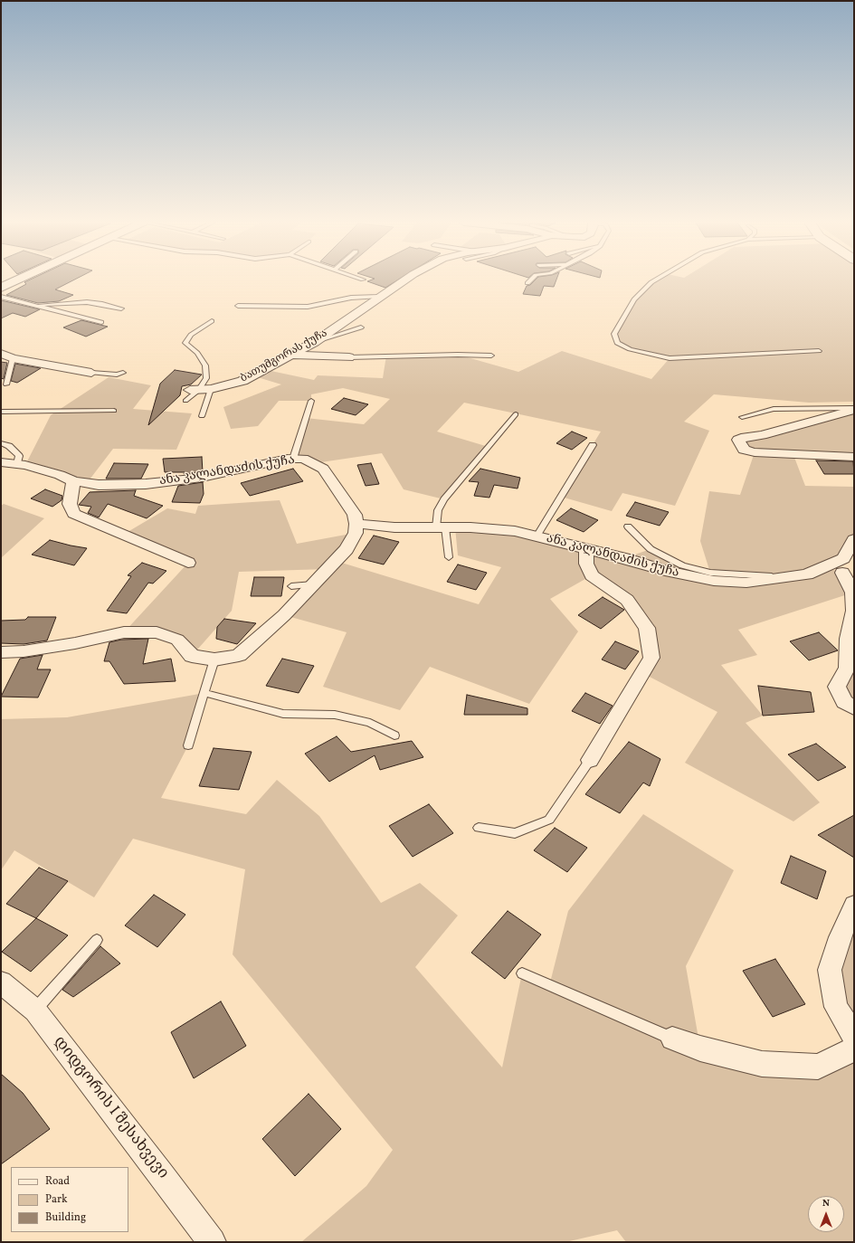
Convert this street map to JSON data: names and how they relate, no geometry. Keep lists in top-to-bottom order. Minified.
{"streets":{"street":["ბათუმგორას ქუჩა","ანა კალანდაძის ქუჩა","დიდგორის I შესახვევი"]},"legend":["Road","Park","Building"],"north":"top"}
